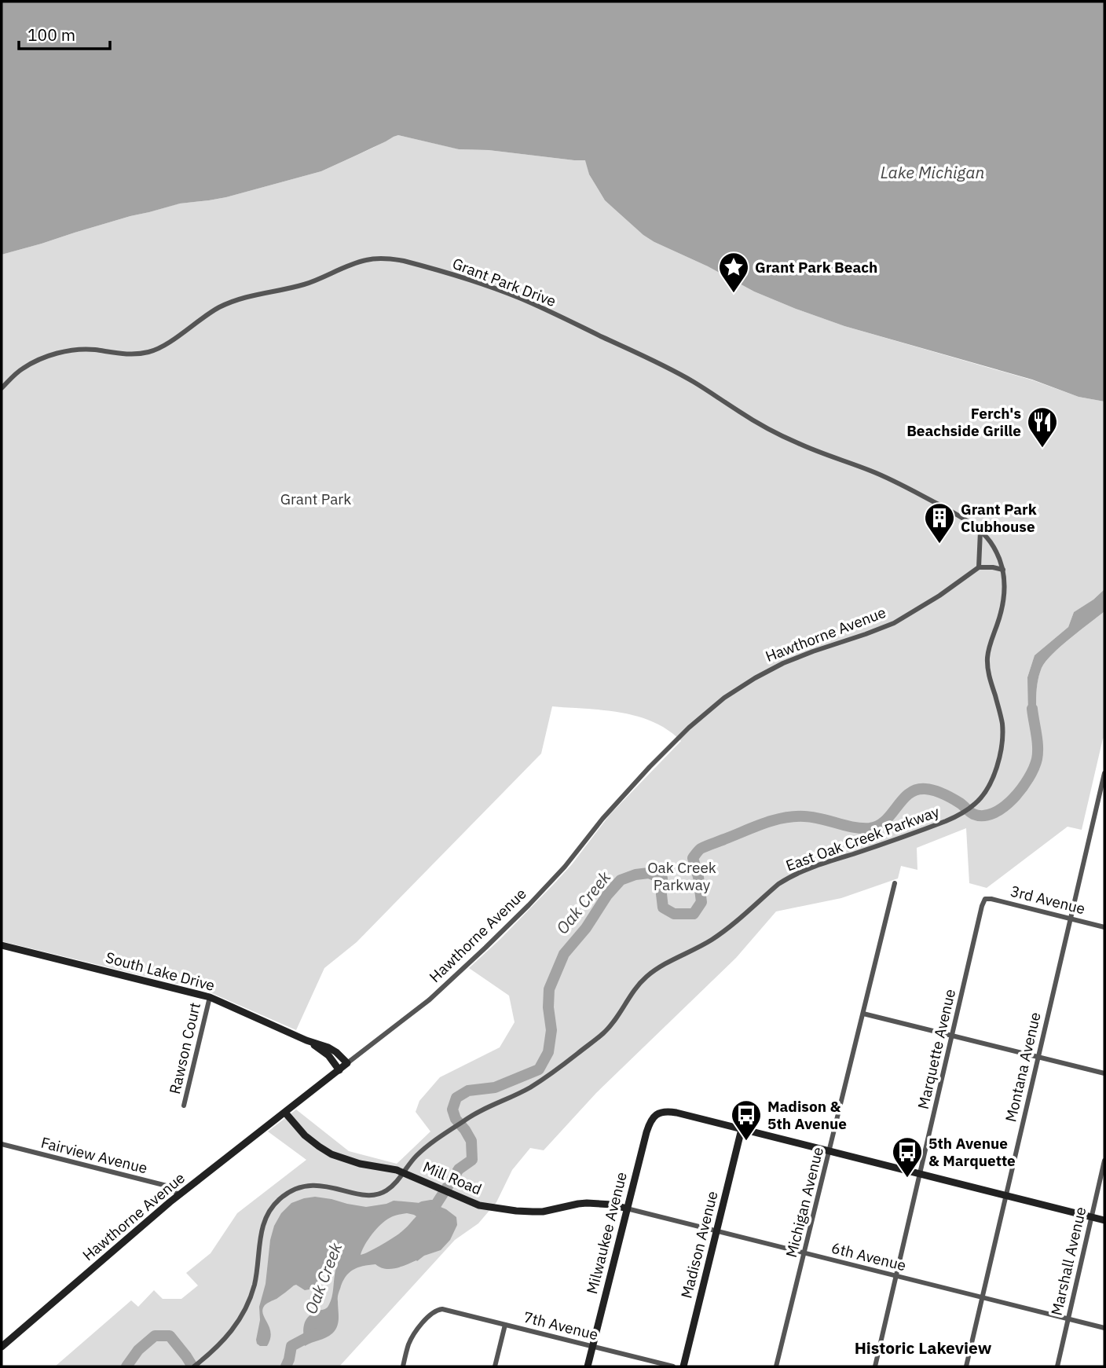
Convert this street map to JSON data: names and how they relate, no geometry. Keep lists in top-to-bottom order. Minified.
{"streets":{"street":["Grant Park Drive","Hawthorne Avenue","East Oak Creek Parkway","3rd Avenue","South Lake Drive","Rawson Court","Marquette Avenue","Montana Avenue","Fairview Avenue","Mill Road","Michigan Avenue","Milwaukee Avenue","Madison Avenue","6th Avenue","Marshall Avenue","7th Avenue"]},"crossings":[["Grant Park Drive","East Oak Creek Parkway"],["Hawthorne Avenue","South Lake Drive"],["Hawthorne Avenue","Fairview Avenue"],["Hawthorne Avenue","Mill Road"],["East Oak Creek Parkway","Mill Road"],["3rd Avenue","Marquette Avenue"],["3rd Avenue","Montana Avenue"],["South Lake Drive","Rawson Court"],["Marquette Avenue","6th Avenue"],["Montana Avenue","6th Avenue"],["Mill Road","Milwaukee Avenue"],["Mill Road","6th Avenue"],["Michigan Avenue","6th Avenue"],["Milwaukee Avenue","Madison Avenue"],["Milwaukee Avenue","6th Avenue"],["Milwaukee Avenue","7th Avenue"],["Madison Avenue","6th Avenue"],["6th Avenue","Marshall Avenue"]],"districts":["Historic Lakeview"],"water":["Lake Michigan","Oak Creek"],"parks":["Grant Park","Oak Creek Parkway"],"places":{"place":["Grant Park Beach"],"restaurant":["Ferch's Beachside Grille"],"building":["Grant Park Clubhouse"],"bus stop":["Madison & 5th Avenue","5th Avenue & Marquette"]},"scale_bar":"100 m"}
